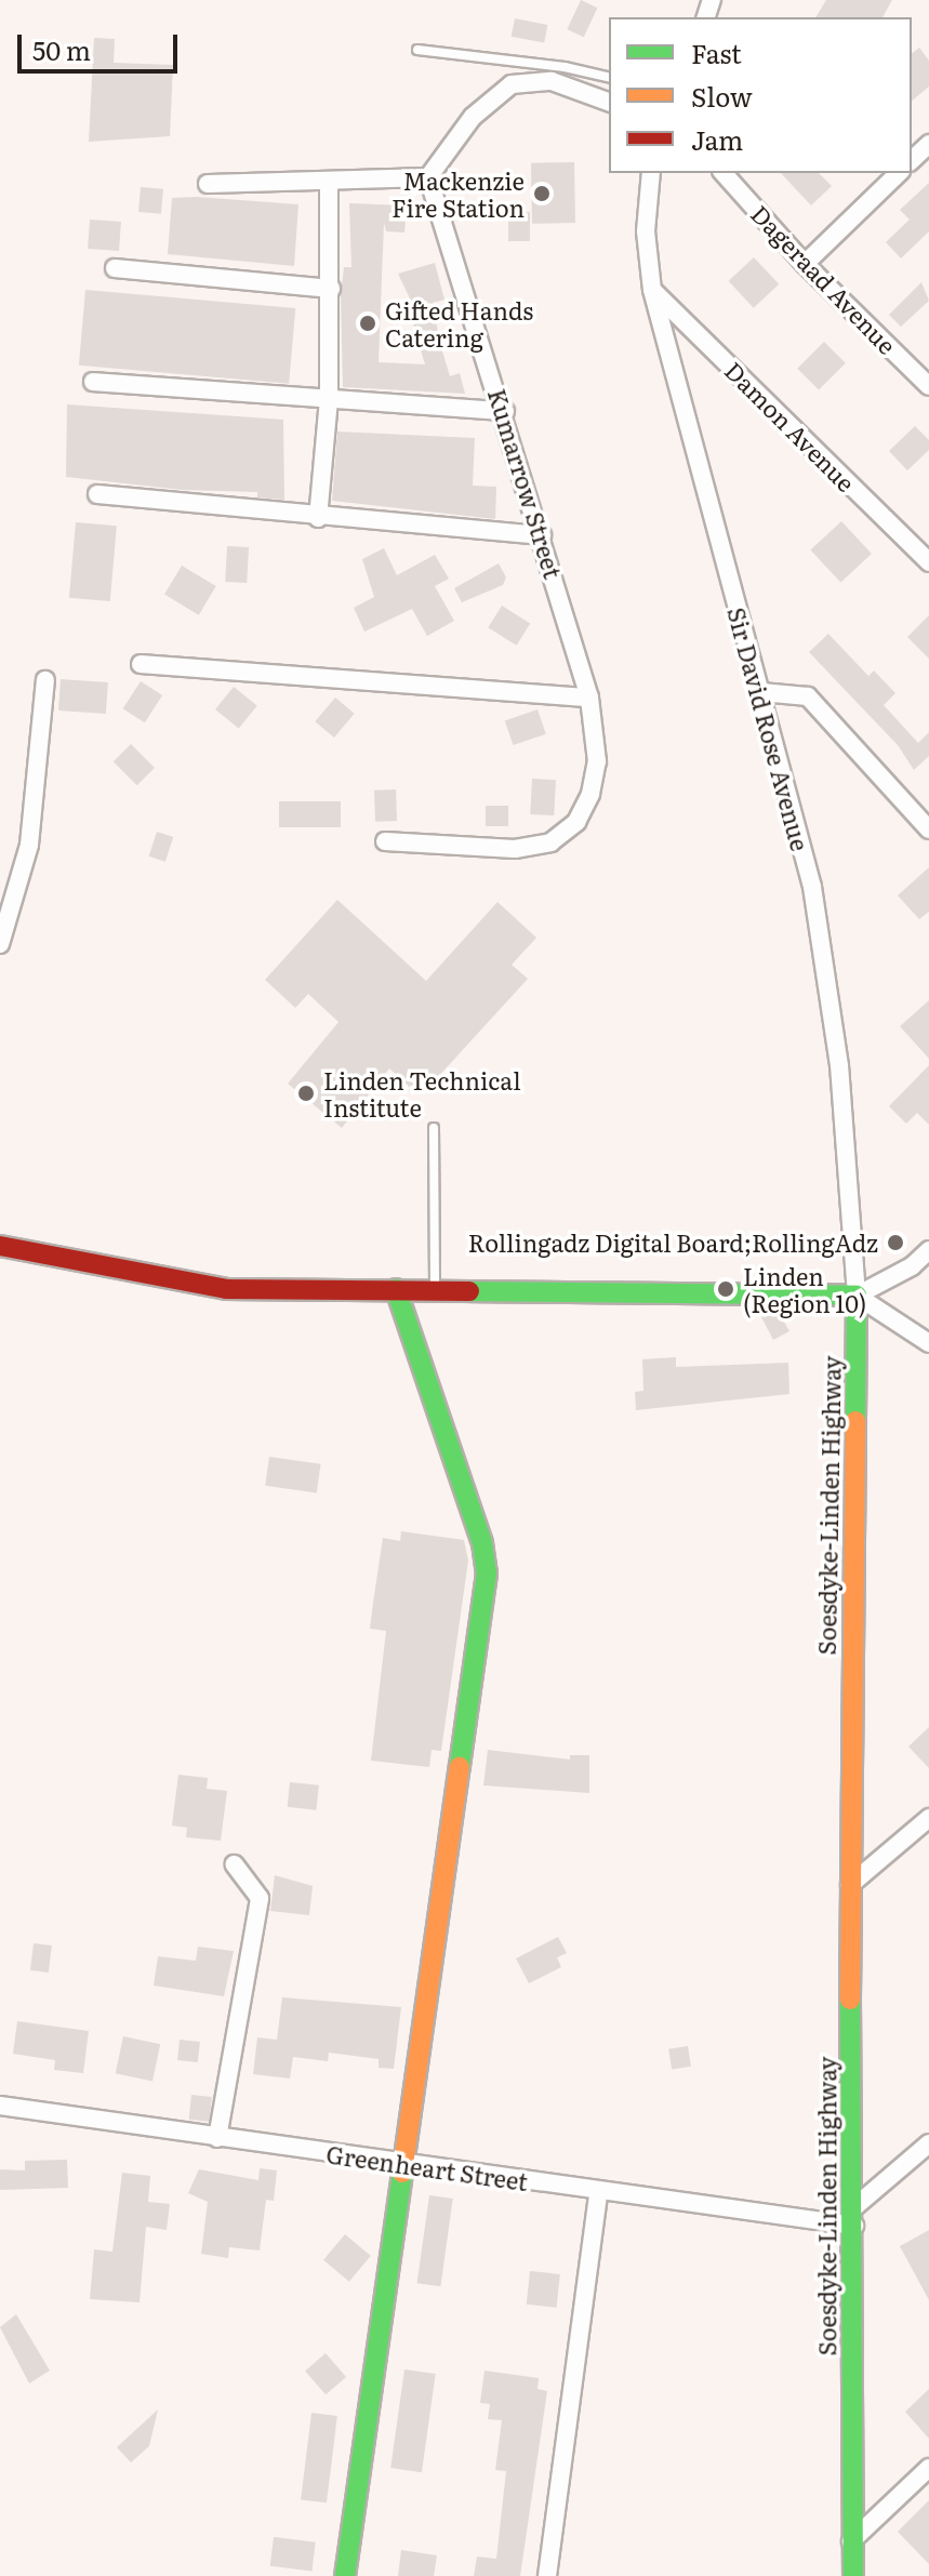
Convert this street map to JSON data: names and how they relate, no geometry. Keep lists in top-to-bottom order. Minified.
{"streets":{"main road":["Soesdyke-Linden Highway"],"street":["Dageraad Avenue","Damon Avenue","Kumarrow Street","Sir David Rose Avenue","Greenheart Street"]},"crossings":[["Damon Avenue","Sir David Rose Avenue"],["Sir David Rose Avenue","Soesdyke-Linden Highway"],["Soesdyke-Linden Highway","Greenheart Street"]],"places":["Mackenzie Fire Station","Gifted Hands Catering","Linden Technical Institute","Rollingadz Digital Board;RollingAdz","Linden (Region 10)"],"legend":["Fast","Slow","Jam"],"scale_bar":"50 m"}
